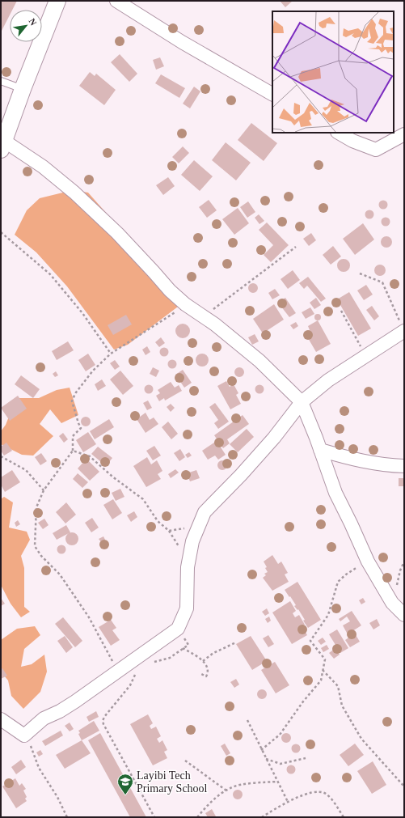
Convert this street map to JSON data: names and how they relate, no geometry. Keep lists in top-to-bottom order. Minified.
{"places":{"school or university":["Layibi Tech Primary School"]},"north":"top right"}
